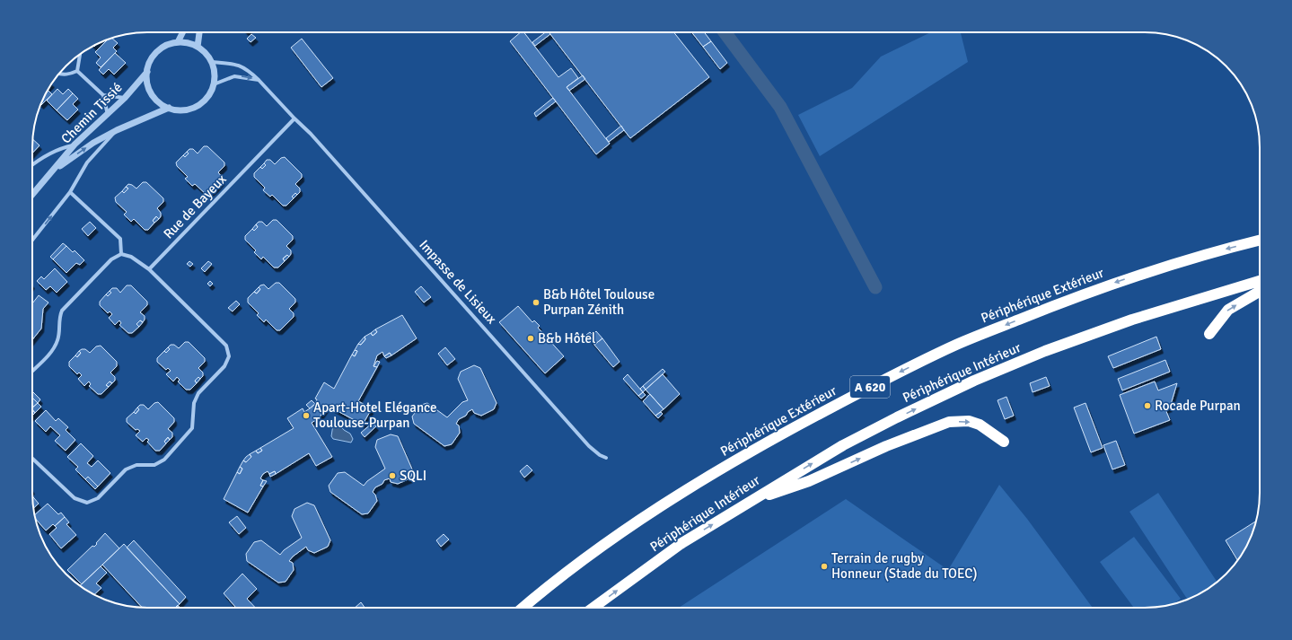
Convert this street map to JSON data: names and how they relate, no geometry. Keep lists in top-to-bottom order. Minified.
{"streets":{"highway":["Périphérique Extérieur","Périphérique Intérieur","A 620"],"street":["Chemin Tissié","Rue de Bayeux","Impasse de Lisieux"]},"crossings":[["Rue de Bayeux","Impasse de Lisieux"]],"places":["B&b Hôtel Toulouse Purpan Zénith","B&b Hôtel","Rocade Purpan","Apart-Hotel Elégance Toulouse-Purpan","SQLI","Terrain de rugby Honneur (Stade du TOEC)"]}
